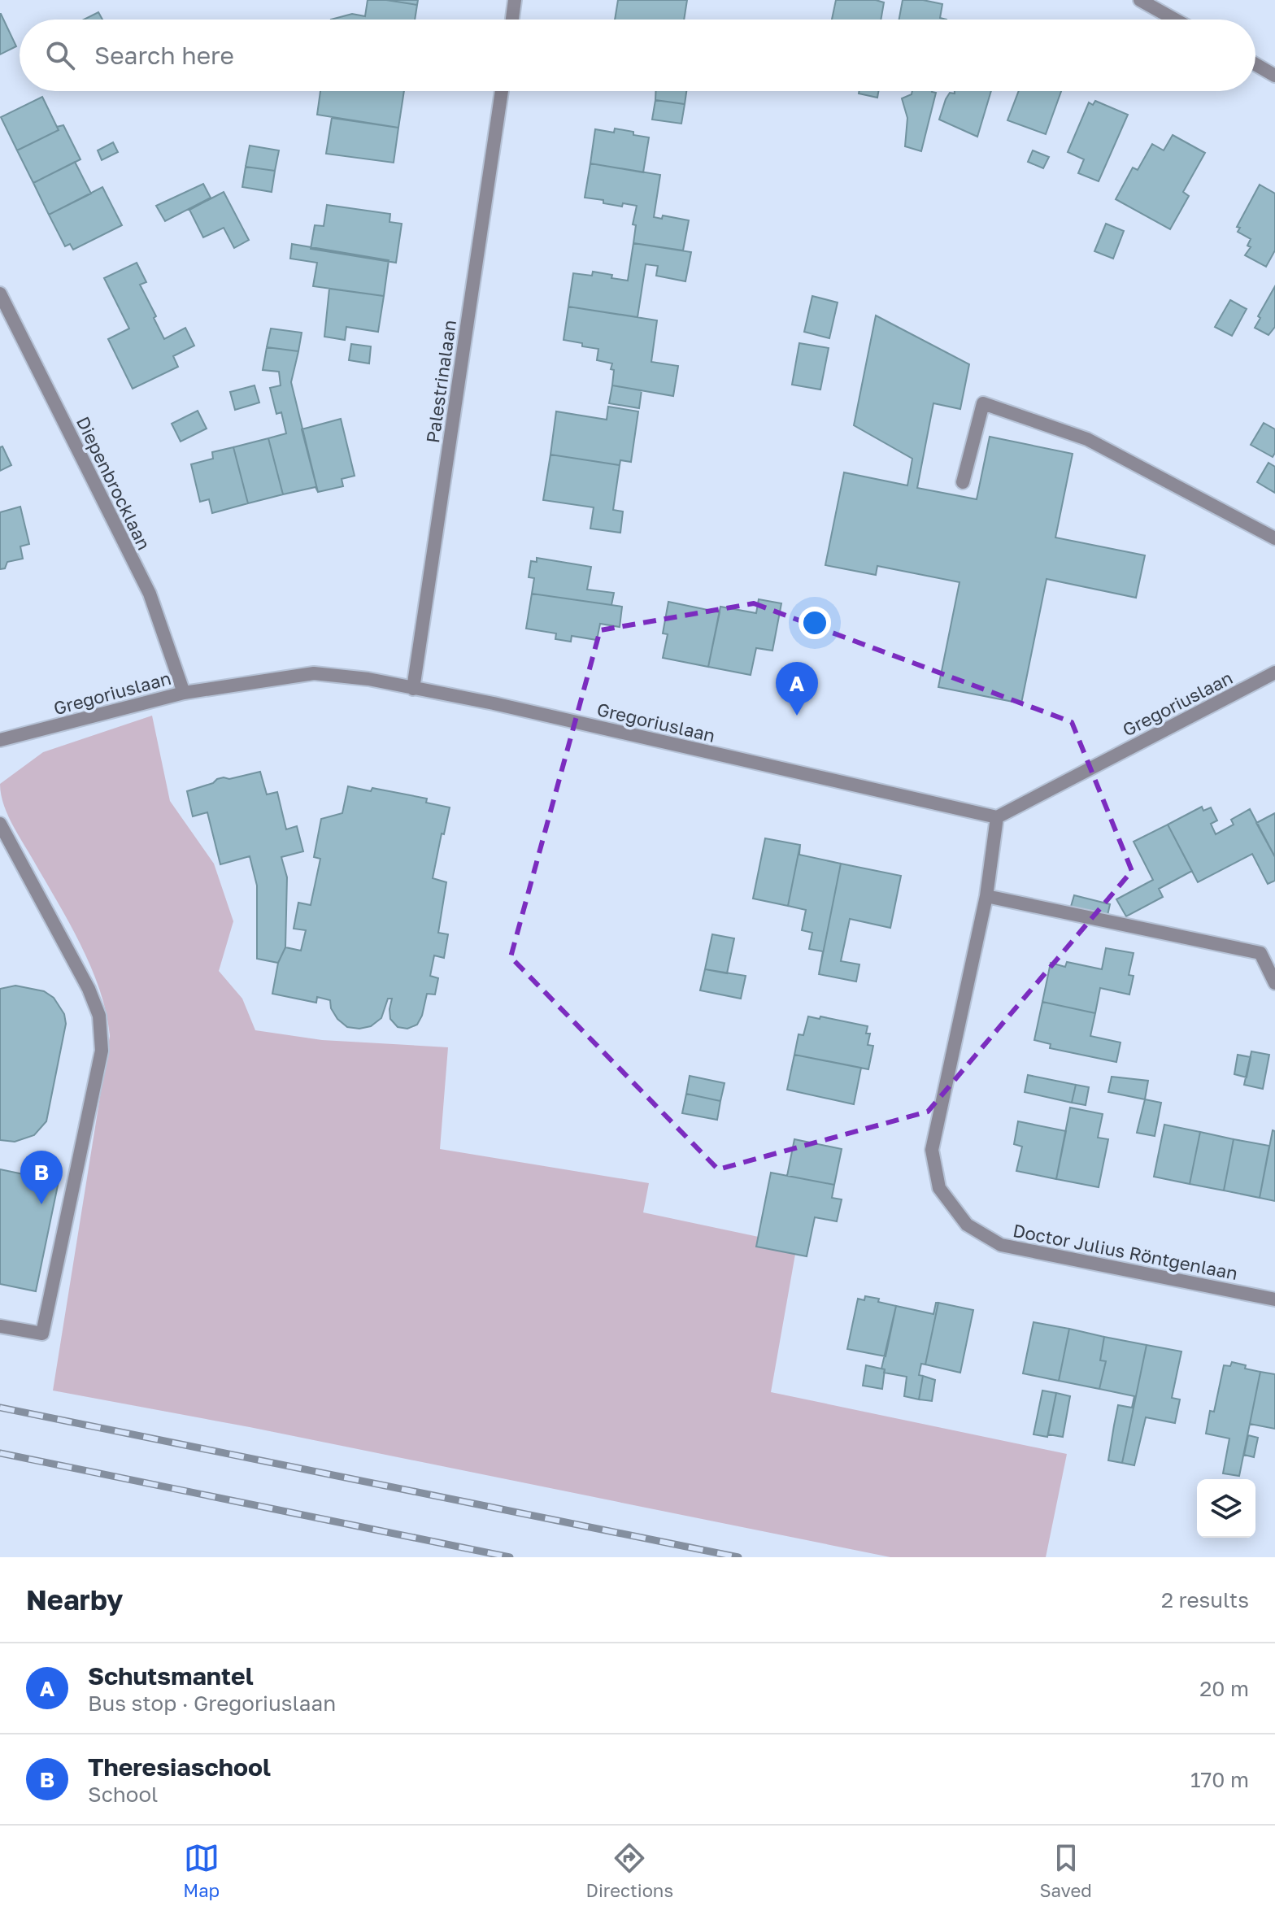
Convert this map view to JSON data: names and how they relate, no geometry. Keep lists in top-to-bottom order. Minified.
{"streets":{"street":["Palestrinalaan","Diepenbrocklaan","Gregoriuslaan","Doctor Julius Röntgenlaan"]},"crossings":[["Palestrinalaan","Gregoriuslaan"],["Diepenbrocklaan","Gregoriuslaan"],["Gregoriuslaan","Doctor Julius Röntgenlaan"]],"page":{"search":"Search here","pins":["A","B"],"heading":["Nearby","2 results"],"list":[{"mark":"A","name":"Schutsmantel","note":"Bus stop · Gregoriuslaan","value":"20 m"},{"mark":"B","name":"Theresiaschool","note":"School","value":"170 m"}],"nav":["Map","Directions","Saved"]}}
